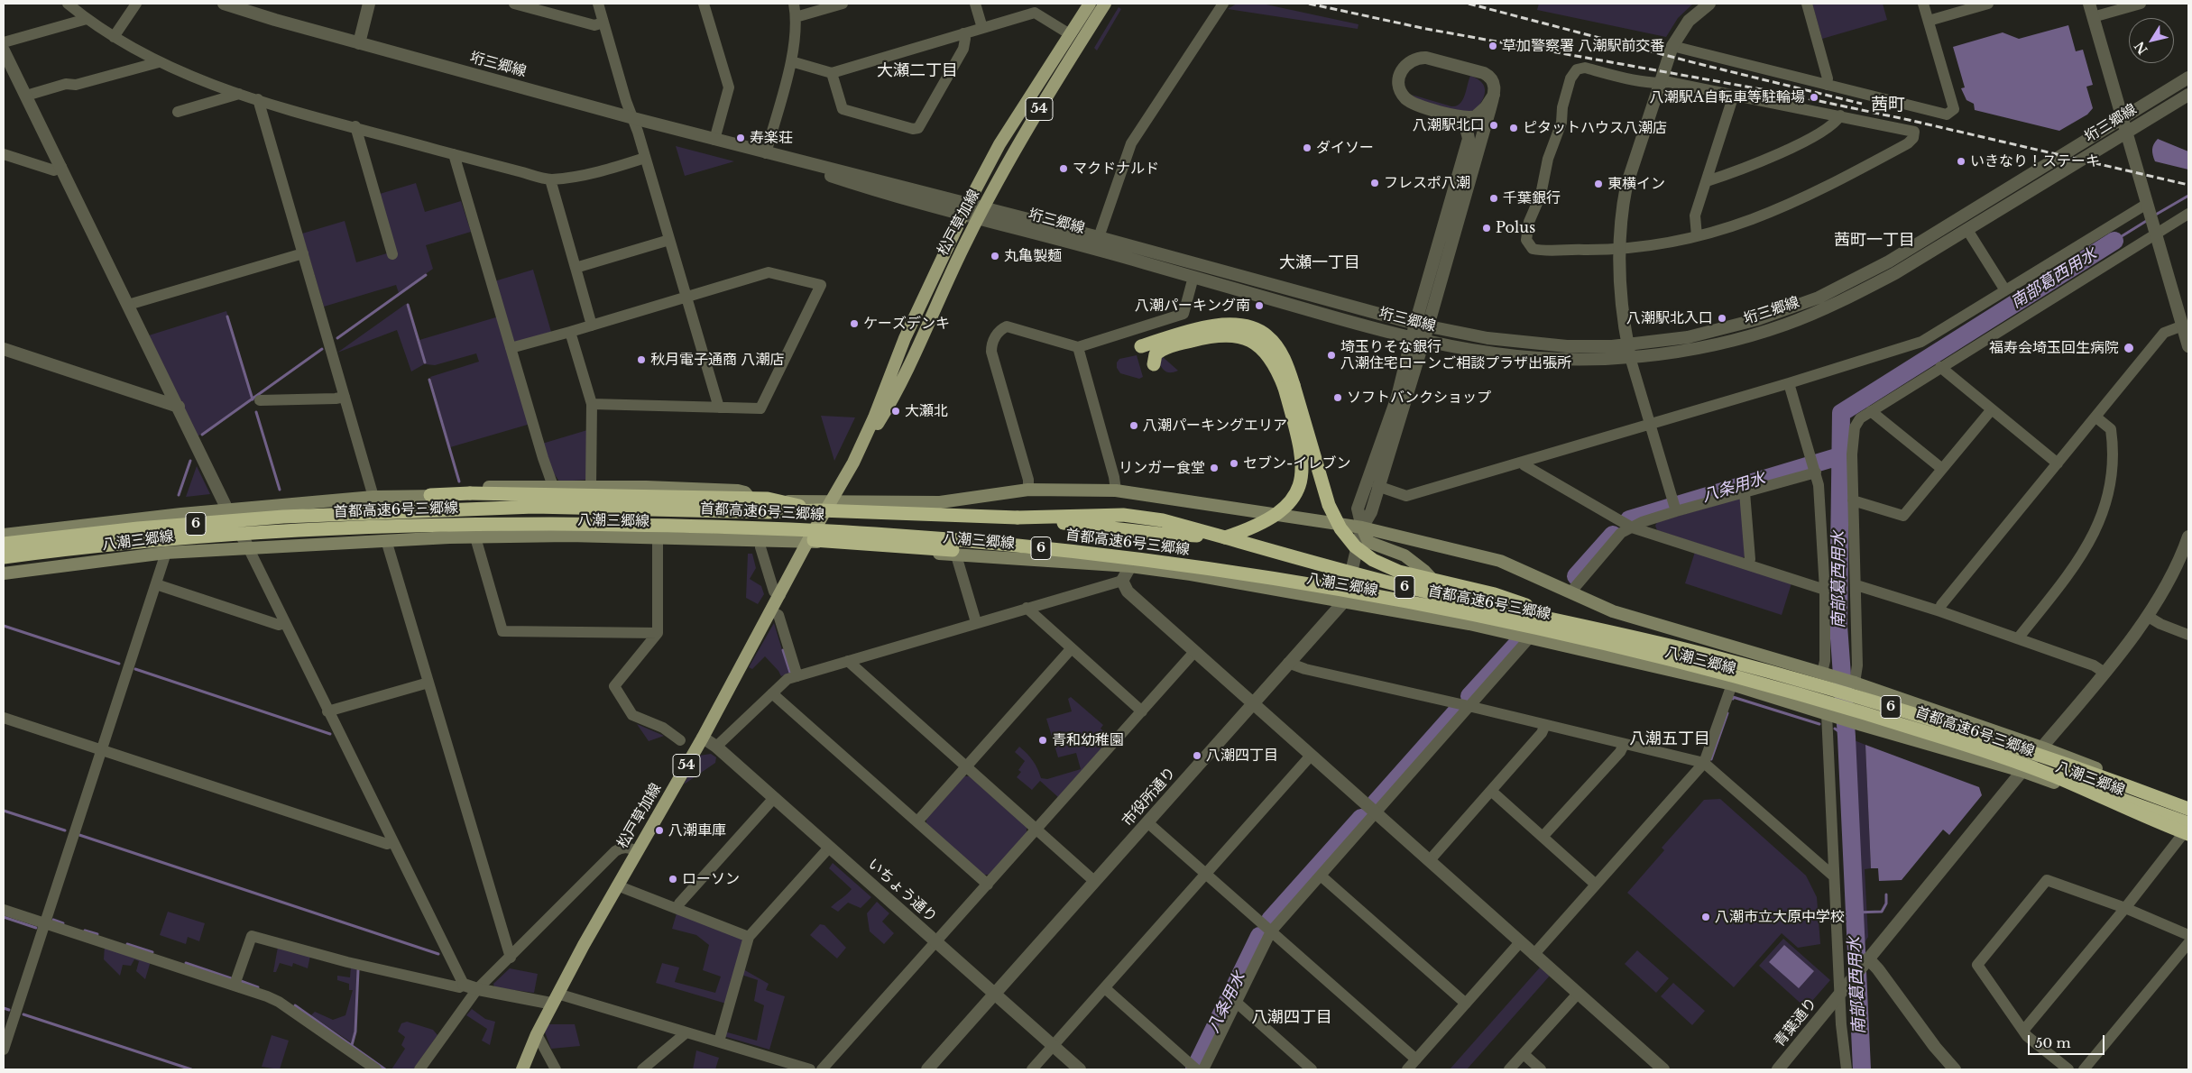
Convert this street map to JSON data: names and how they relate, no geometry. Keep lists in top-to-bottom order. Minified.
{"streets":{"highway":["首都高速6号三郷線","6"],"main road":["54","松戸草加線","八潮三郷線"],"street":["垳三郷線","市役所通り","いちょう通り","青葉通り"]},"crossings":[["垳三郷線","松戸草加線"],["松戸草加線","八潮三郷線"],["松戸草加線","いちょう通り"],["首都高速6号三郷線","八潮三郷線"],["八潮三郷線","市役所通り"],["八潮三郷線","青葉通り"],["市役所通り","いちょう通り"]],"districts":["大瀬二丁目","茜町","茜町一丁目","大瀬一丁目","八潮五丁目","八潮四丁目"],"water":["南部葛西用水","八条用水"],"places":["草加警察署 八潮駅前交番","八潮駅A自転車等駐輪場","八潮駅北口","ピタットハウス八潮店","寿楽荘","ダイソー","いきなり！ステーキ","マクドナルド","フレスポ八潮","東横イン","千葉銀行","Polus","丸亀製麺","八潮パーキング南","八潮駅北入口","ケーズデンキ","福寿会埼玉回生病院","埼玉りそな銀行 八潮住宅ローンご相談プラザ出張所","秋月電子通商 八潮店","ソフトバンクショップ","大瀬北","八潮パーキングエリア","セブン-イレブン","リンガー食堂","青和幼稚園","八潮四丁目","八潮車庫","ローソン","八潮市立大原中学校"],"scale_bar":"50 m","north":"bottom left"}
